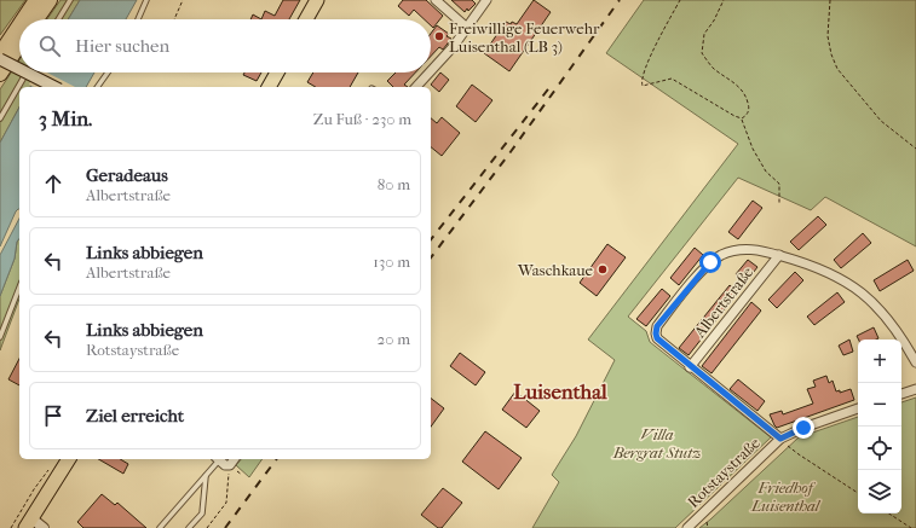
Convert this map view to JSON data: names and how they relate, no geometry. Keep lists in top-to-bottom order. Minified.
{"streets":{"street":["Albertstraße","Rotstaystraße"]},"crossings":[["Albertstraße","Rotstaystraße"]],"districts":["Luisenthal"],"parks":["Villa Bergrat Stutz","Friedhof Luisenthal"],"places":["Freiwillige Feuerwehr Luisenthal (LB 3)","Waschkaue"],"page":{"search":"Hier suchen","heading":["3 Min.","Zu Fuß · 230 m"],"list":[["Geradeaus","Albertstraße","80 m"],["Links abbiegen","Albertstraße","130 m"],["Links abbiegen","Rotstaystraße","20 m"],"Ziel erreicht"],"map_buttons":["+","−"]}}
